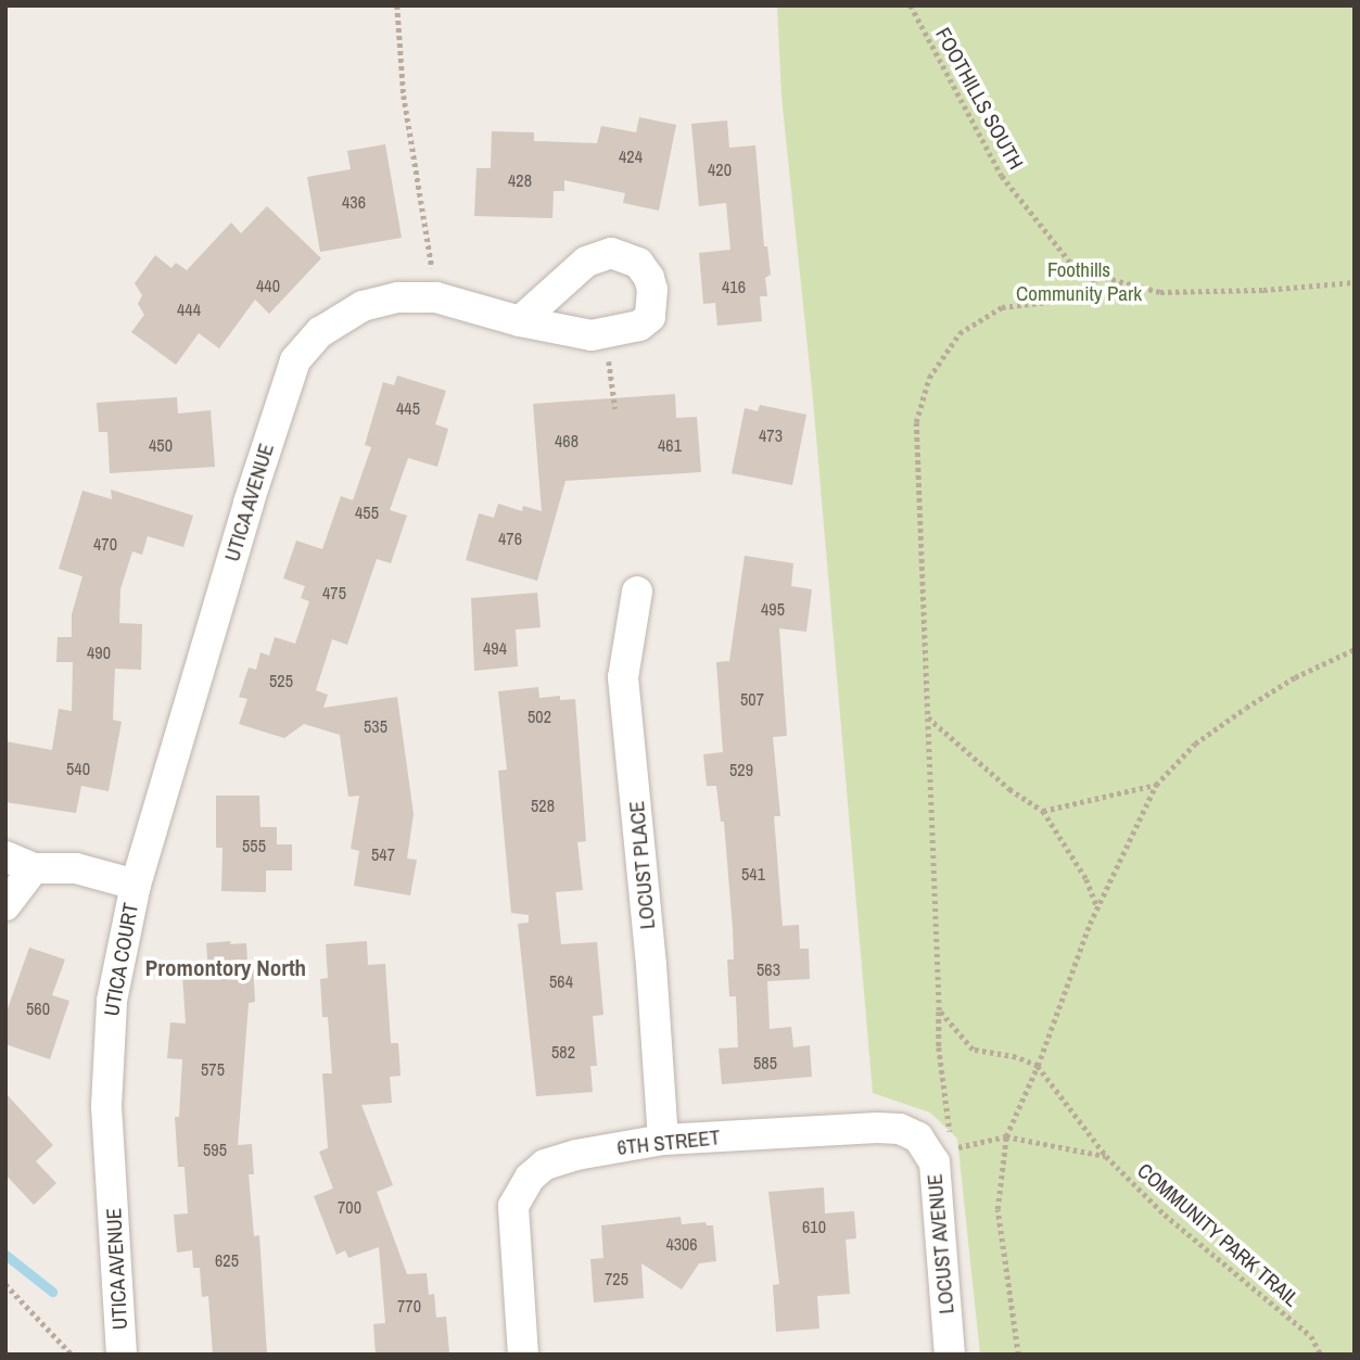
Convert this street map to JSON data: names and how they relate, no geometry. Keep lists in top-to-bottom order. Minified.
{"streets":{"street":["UTICA AVENUE","LOCUST PLACE","UTICA COURT","6TH STREET","LOCUST AVENUE"],"path":["FOOTHILLS SOUTH","COMMUNITY PARK TRAIL"]},"crossings":[["UTICA AVENUE","UTICA COURT"],["LOCUST PLACE","6TH STREET"],["6TH STREET","LOCUST AVENUE"]],"districts":["Promontory North"],"parks":["Foothills Community Park"],"house_numbers":["424","420","428","436","440","416","444","445","473","468","450","461","455","476","470","475","495","494","490","525","507","502","535","540","529","528","555","547","541","563","564","560","582","585","575","595","700","610","4306","625","725","770"]}
